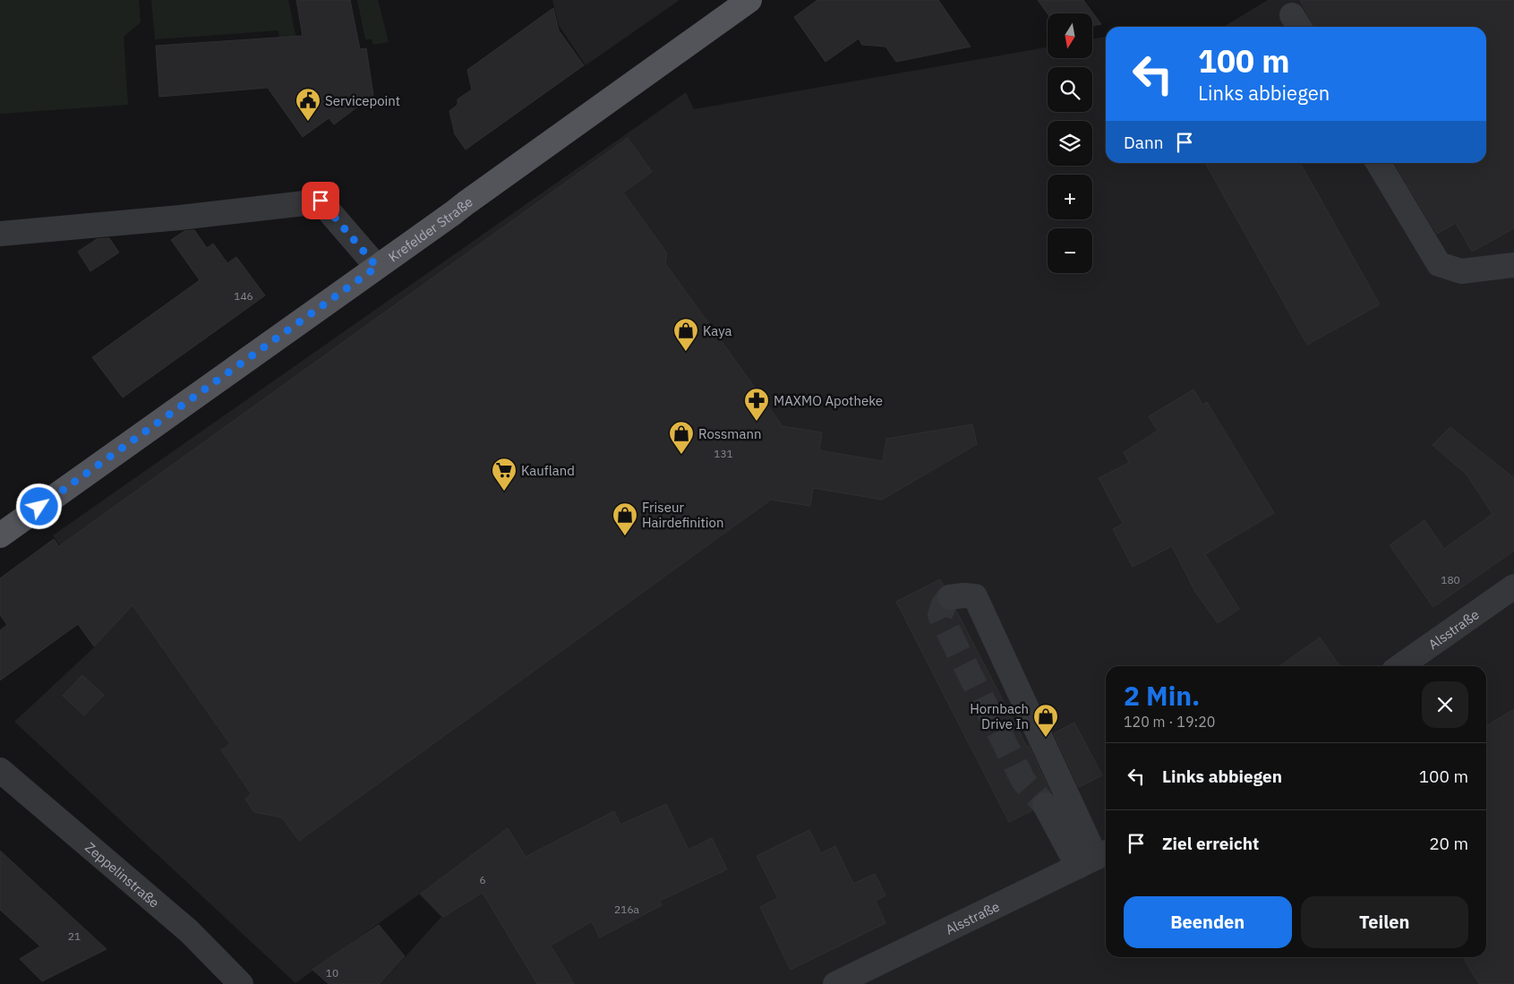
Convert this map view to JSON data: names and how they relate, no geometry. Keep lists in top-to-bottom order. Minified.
{"streets":{"main road":["Krefelder Straße"],"street":["Alsstraße","Zeppelinstraße"]},"places":{"public building":["Servicepoint"],"shop":["Kaya","Rossmann","Friseur Hairdefinition","Hornbach Drive In"],"pharmacy":["MAXMO Apotheke"],"supermarket":["Kaufland"]},"house_numbers":["146","131","180","6","216a","21","10"],"north":"bottom","page":{"map_buttons":["+","−"],"turn":["100 m","Links abbiegen"],"then":"Dann","heading":["2 Min.","120 m · 19:20"],"list":[{"name":"Links abbiegen","value":"100 m"},{"name":"Ziel erreicht","value":"20 m"}],"buttons":["Beenden","Teilen"]}}
